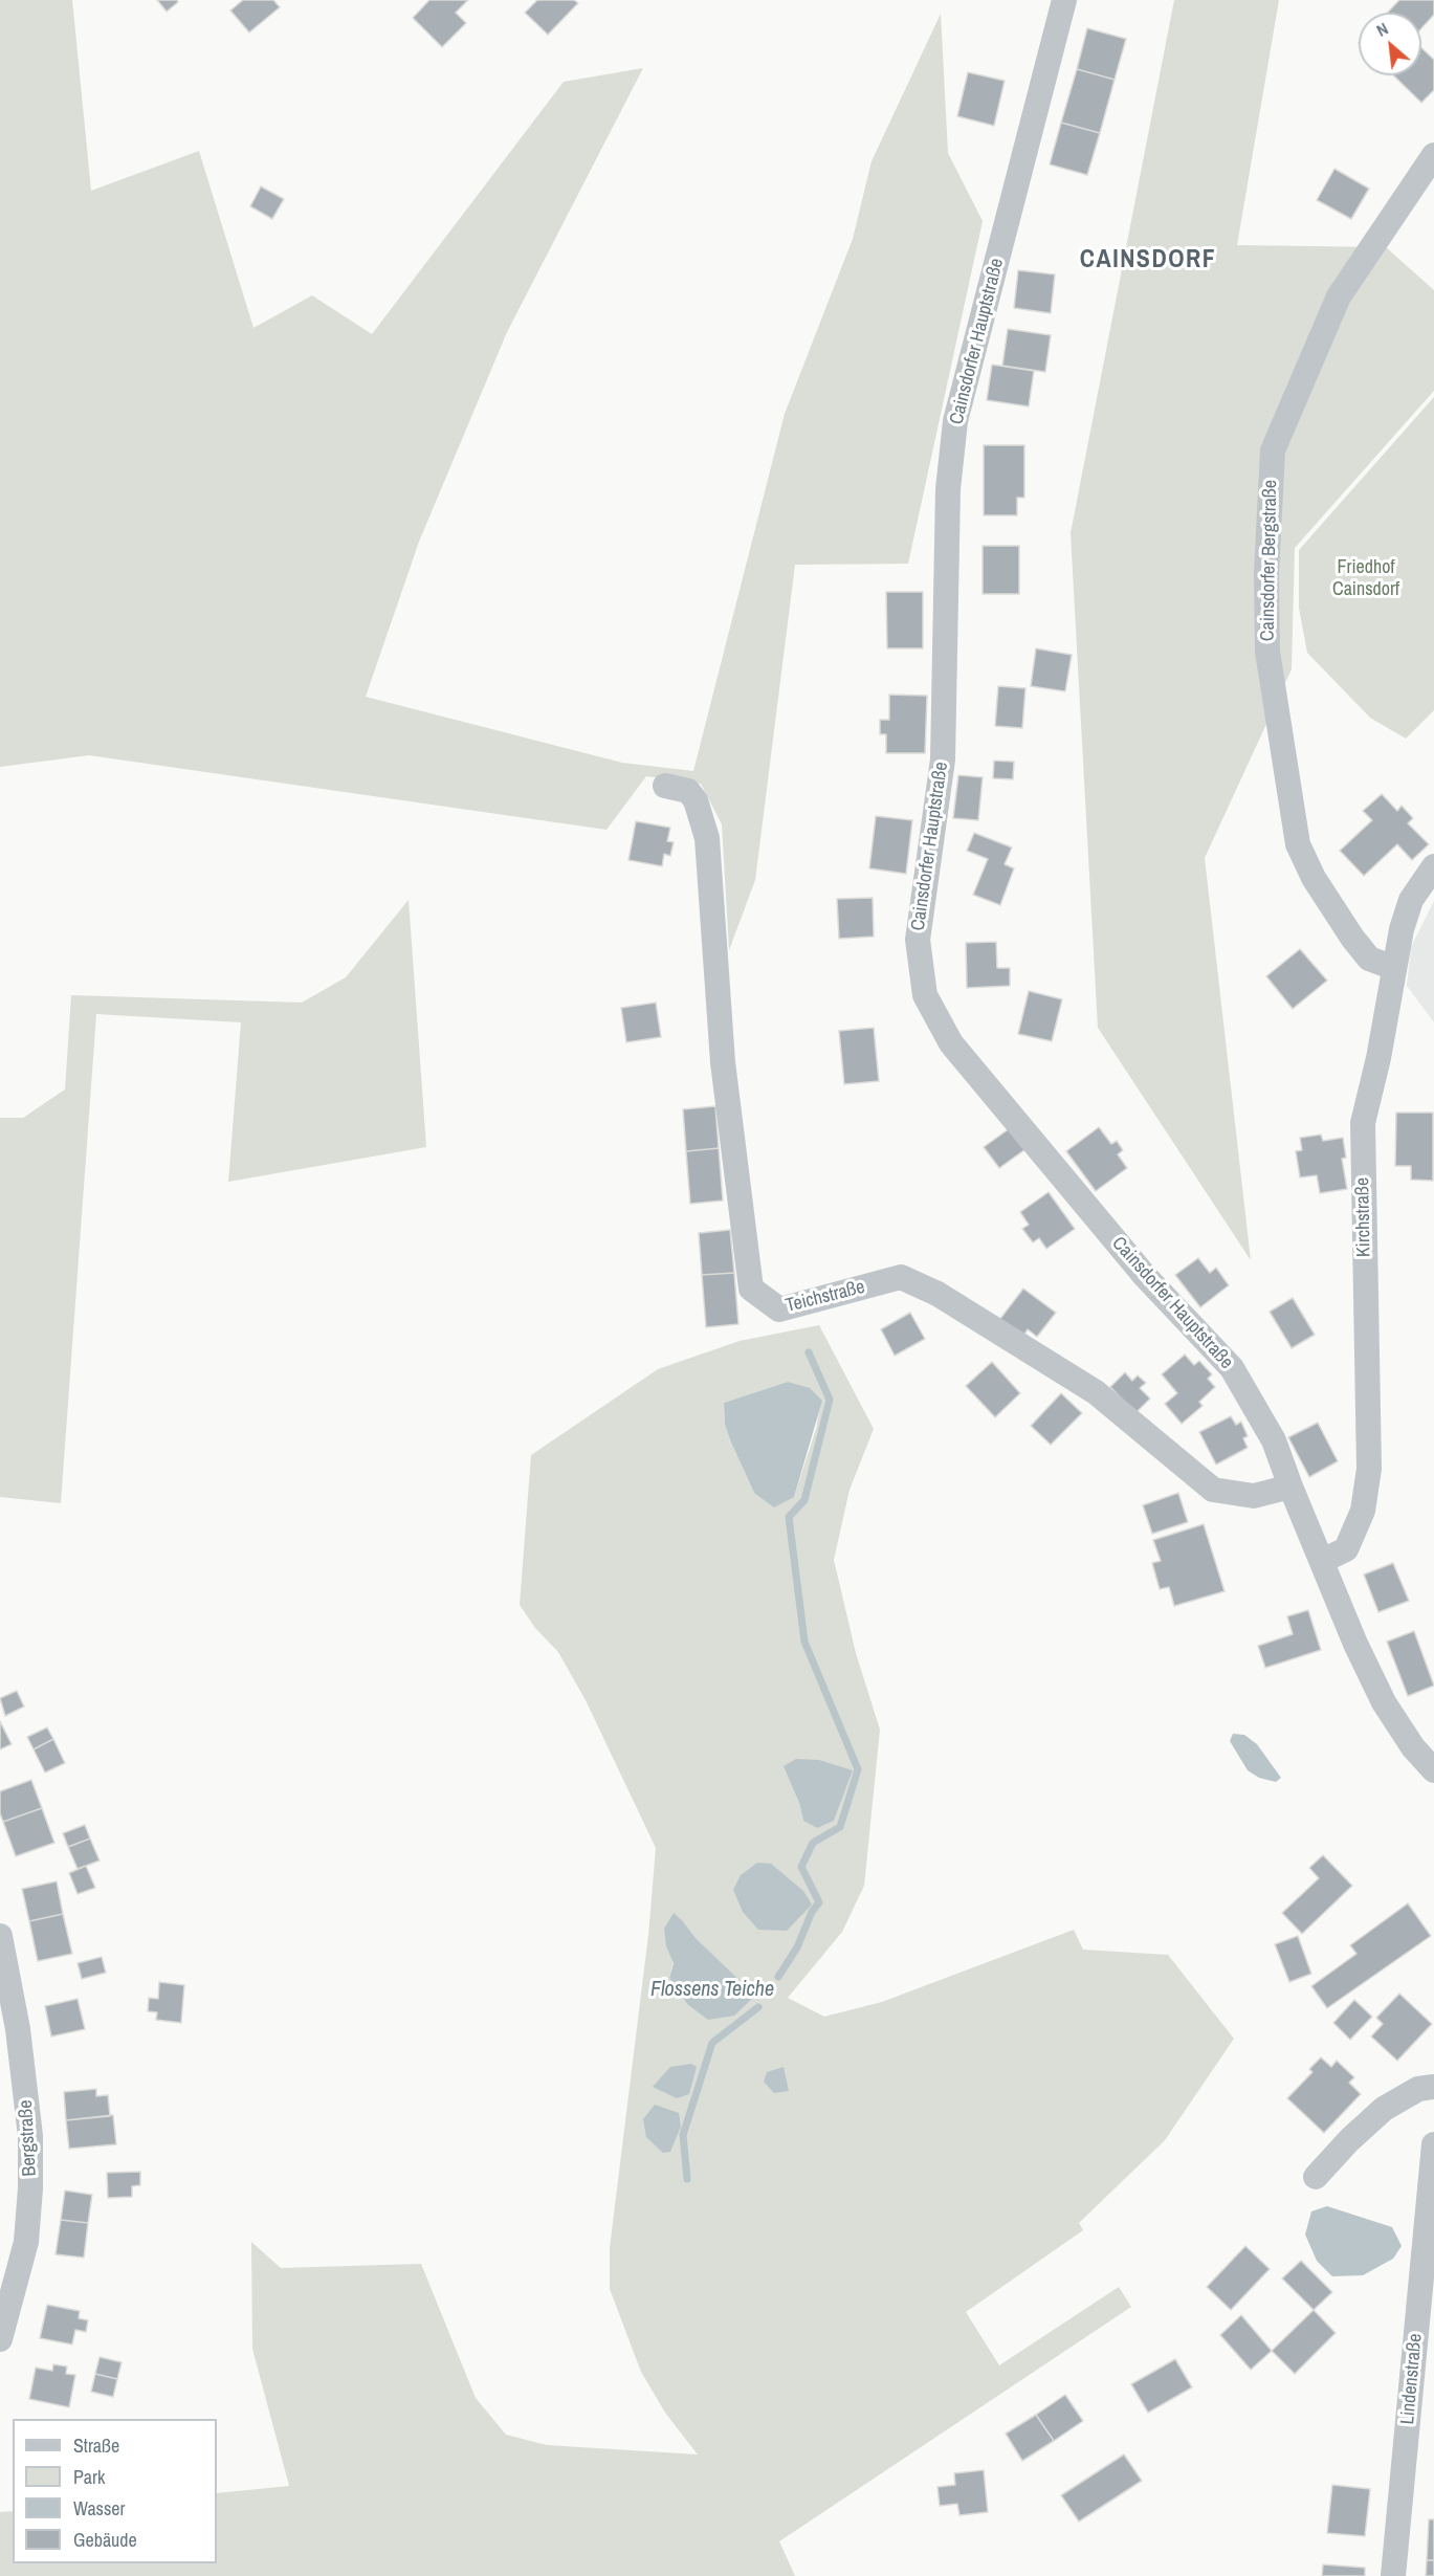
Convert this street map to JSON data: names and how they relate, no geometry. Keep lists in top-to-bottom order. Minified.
{"streets":{"street":["Cainsdorfer Hauptstraße","Cainsdorfer Bergstraße","Kirchstraße","Teichstraße","Bergstraße","Lindenstraße"]},"crossings":[["Cainsdorfer Hauptstraße","Kirchstraße"],["Cainsdorfer Hauptstraße","Teichstraße"],["Cainsdorfer Bergstraße","Kirchstraße"]],"districts":["CAINSDORF"],"water":["Flossens Teiche"],"parks":["Friedhof Cainsdorf"],"legend":["Straße","Park","Wasser","Gebäude"],"north":"top left"}
